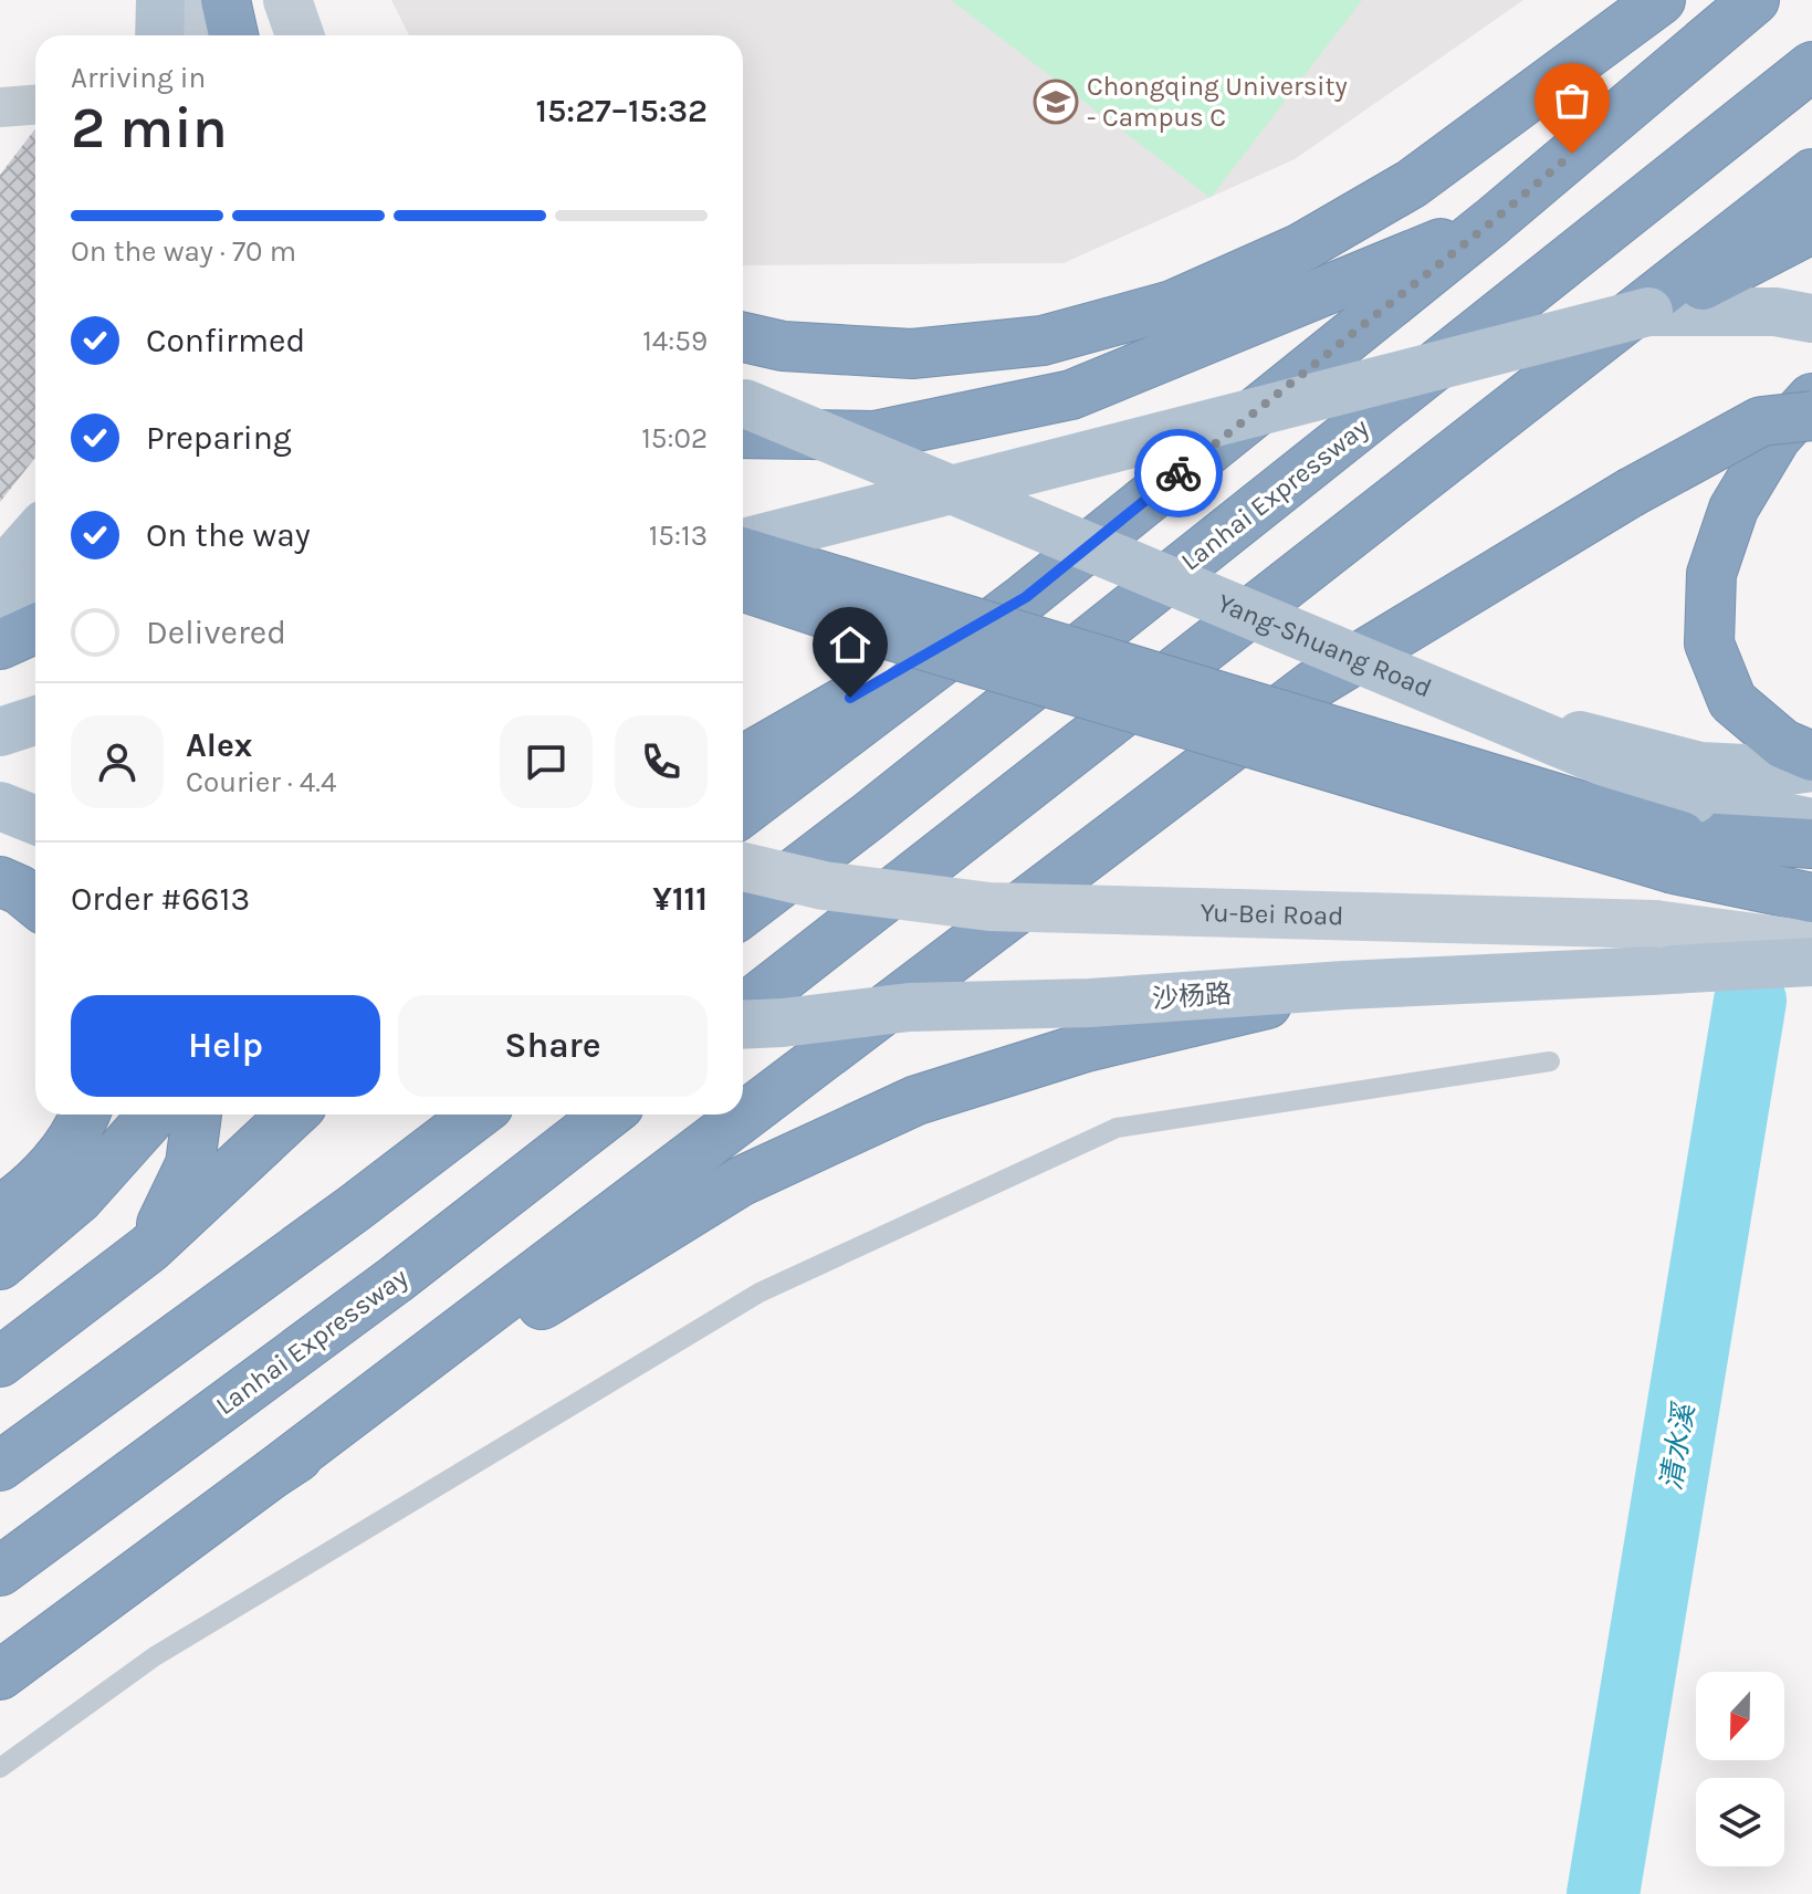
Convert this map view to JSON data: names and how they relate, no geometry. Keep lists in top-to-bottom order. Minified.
{"streets":{"highway":["Lanhai Expressway"],"main road":["Yang-Shuang Road","Yu-Bei Road","沙杨路"]},"crossings":[["Yu-Bei Road","沙杨路"]],"water":["清水溪"],"places":{"school or university":["Chongqing University - Campus C"]},"north":"bottom","page":{"heading":["2 min","Arriving in","15:27–15:32"],"panel":["Alex","Courier · 4.4","Order #6613","¥111"],"bar":"On the way · 70 m","list":[["Confirmed","14:59"],["Preparing","15:02"],["On the way","15:13"],"Delivered"],"buttons":["Help","Share"]}}
